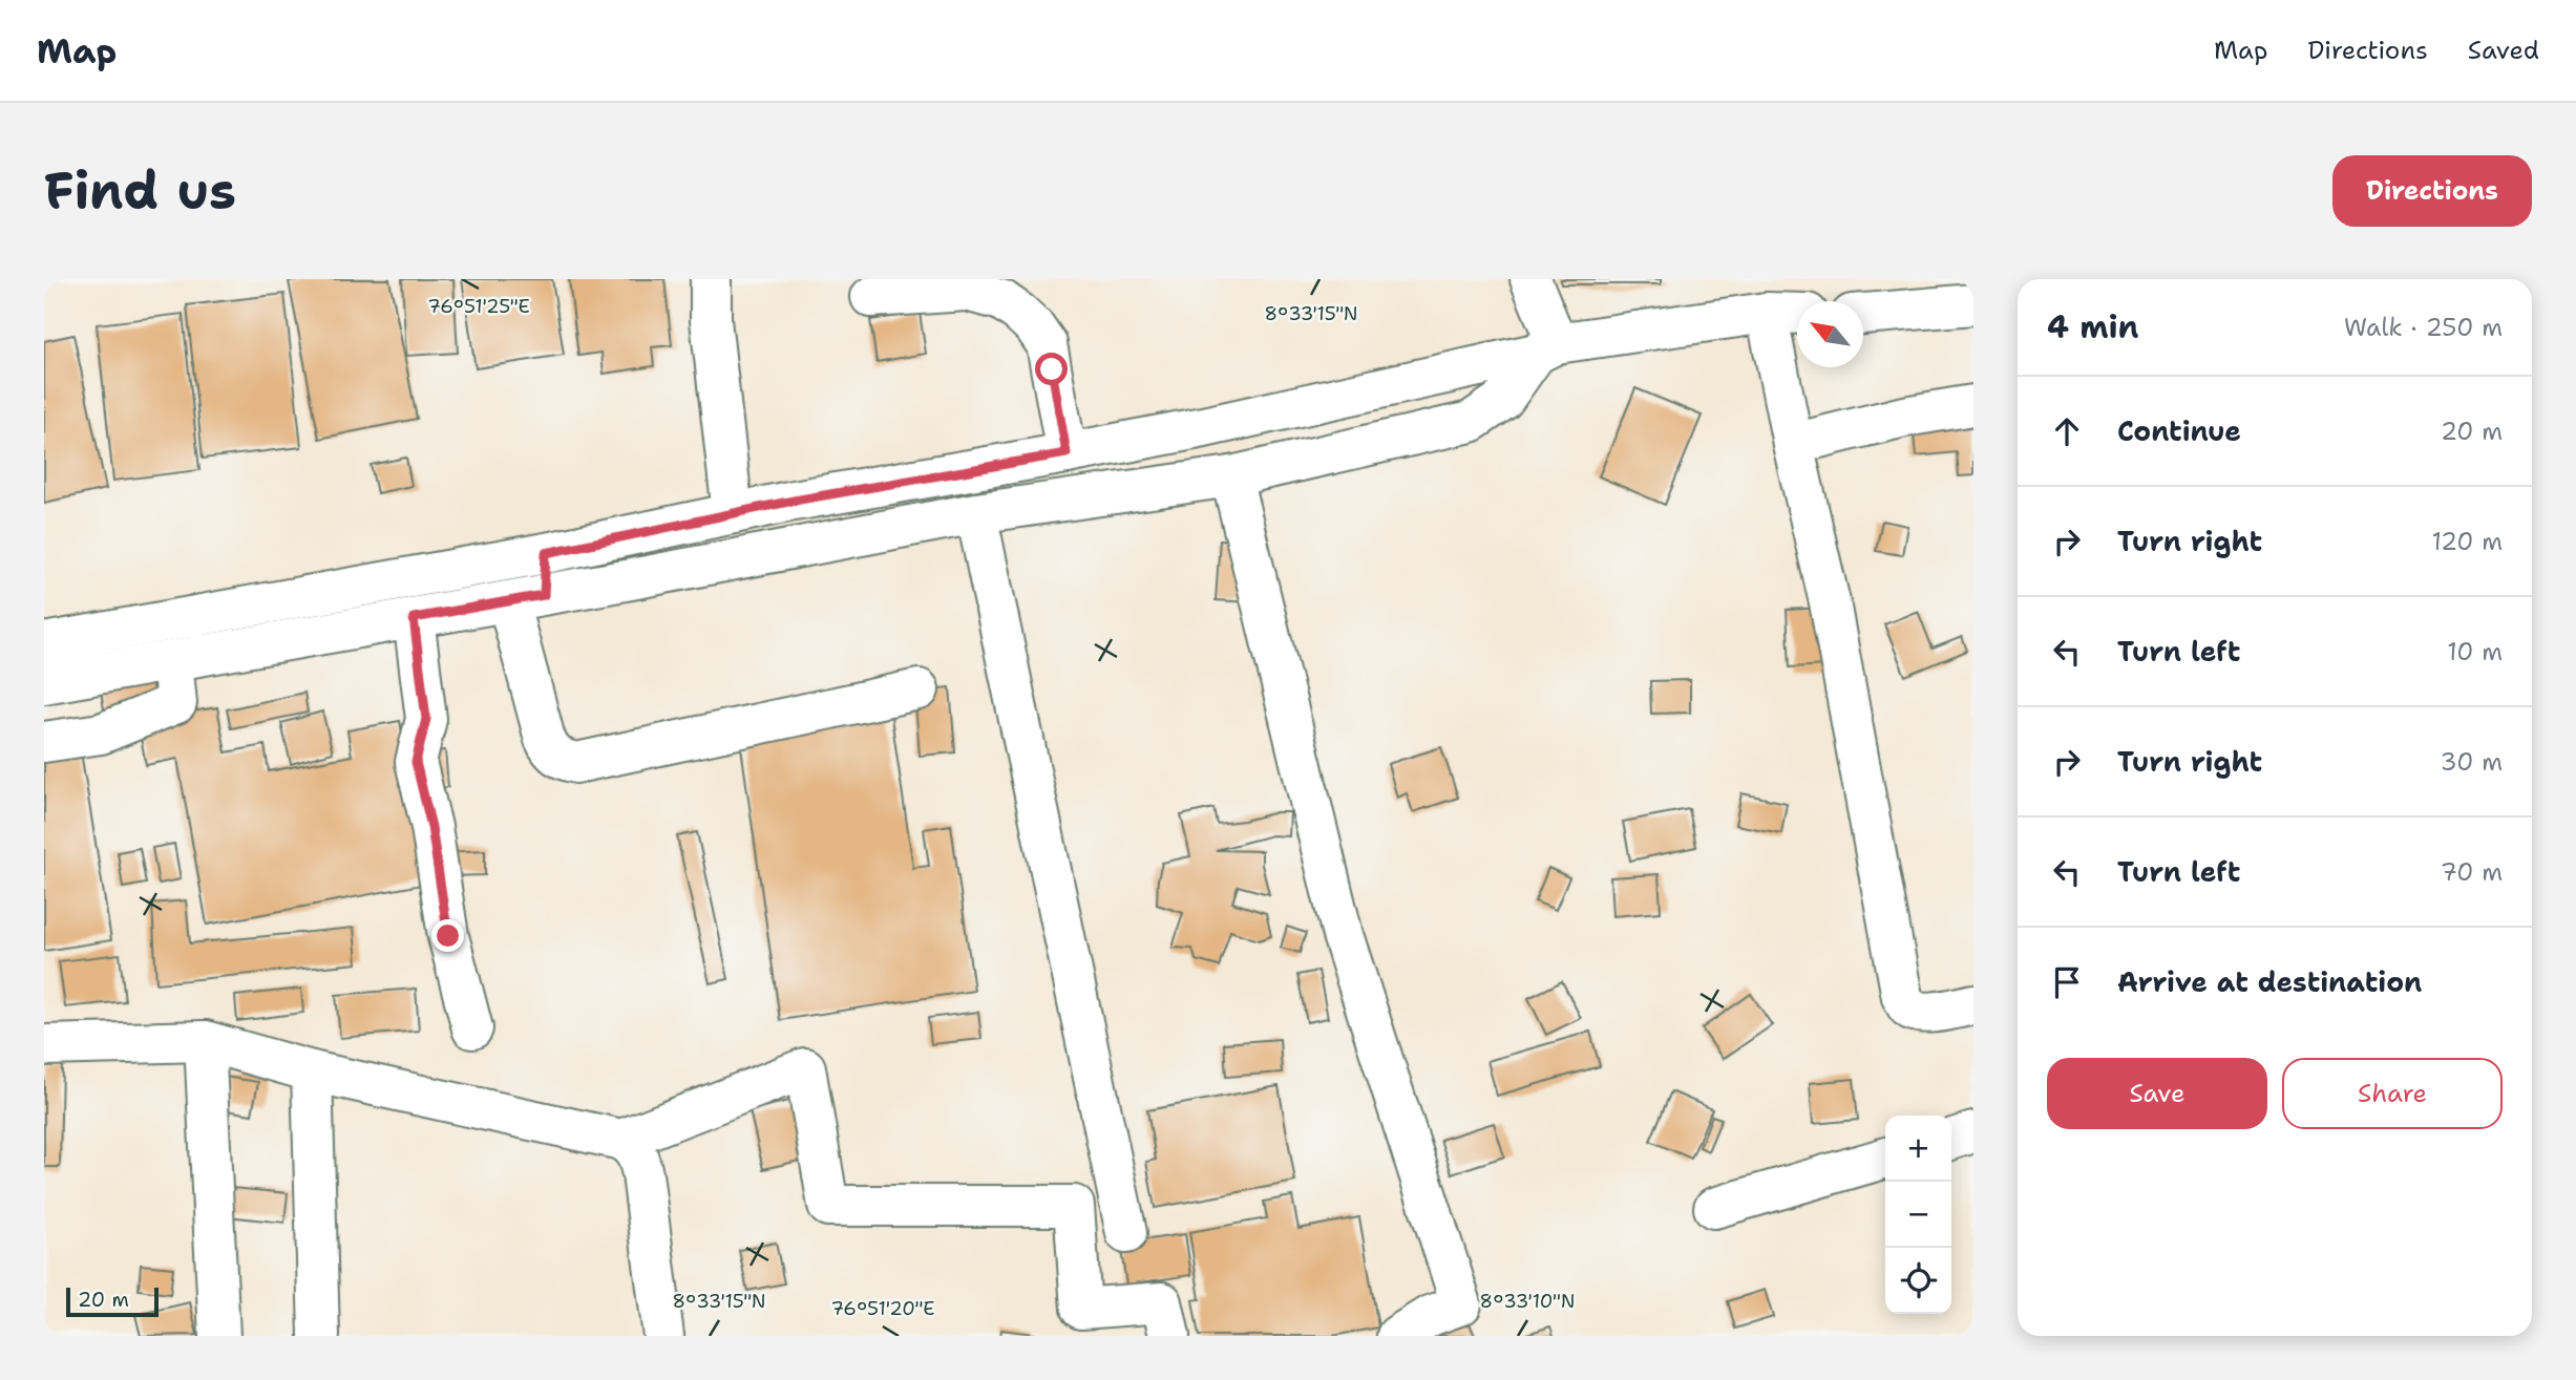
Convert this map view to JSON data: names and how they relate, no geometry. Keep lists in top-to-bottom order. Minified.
{"scale_bar":"20 m","north":"top left","page":{"header":"Map","nav":["Map","Directions","Saved"],"buttons":["Directions",["Save","Share"]],"title":"Find us","heading":["4 min","Walk · 250 m"],"list":[["Continue","20 m"],["Turn right","120 m"],["Turn left","10 m"],["Turn right","30 m"],["Turn left","70 m"],"Arrive at destination"],"map_buttons":["+","−"],"scale":"20 m"},"coordinates":["76°51'25\"E","8°33'15\"N","8°33'10\"N","76°51'20\"E"]}
